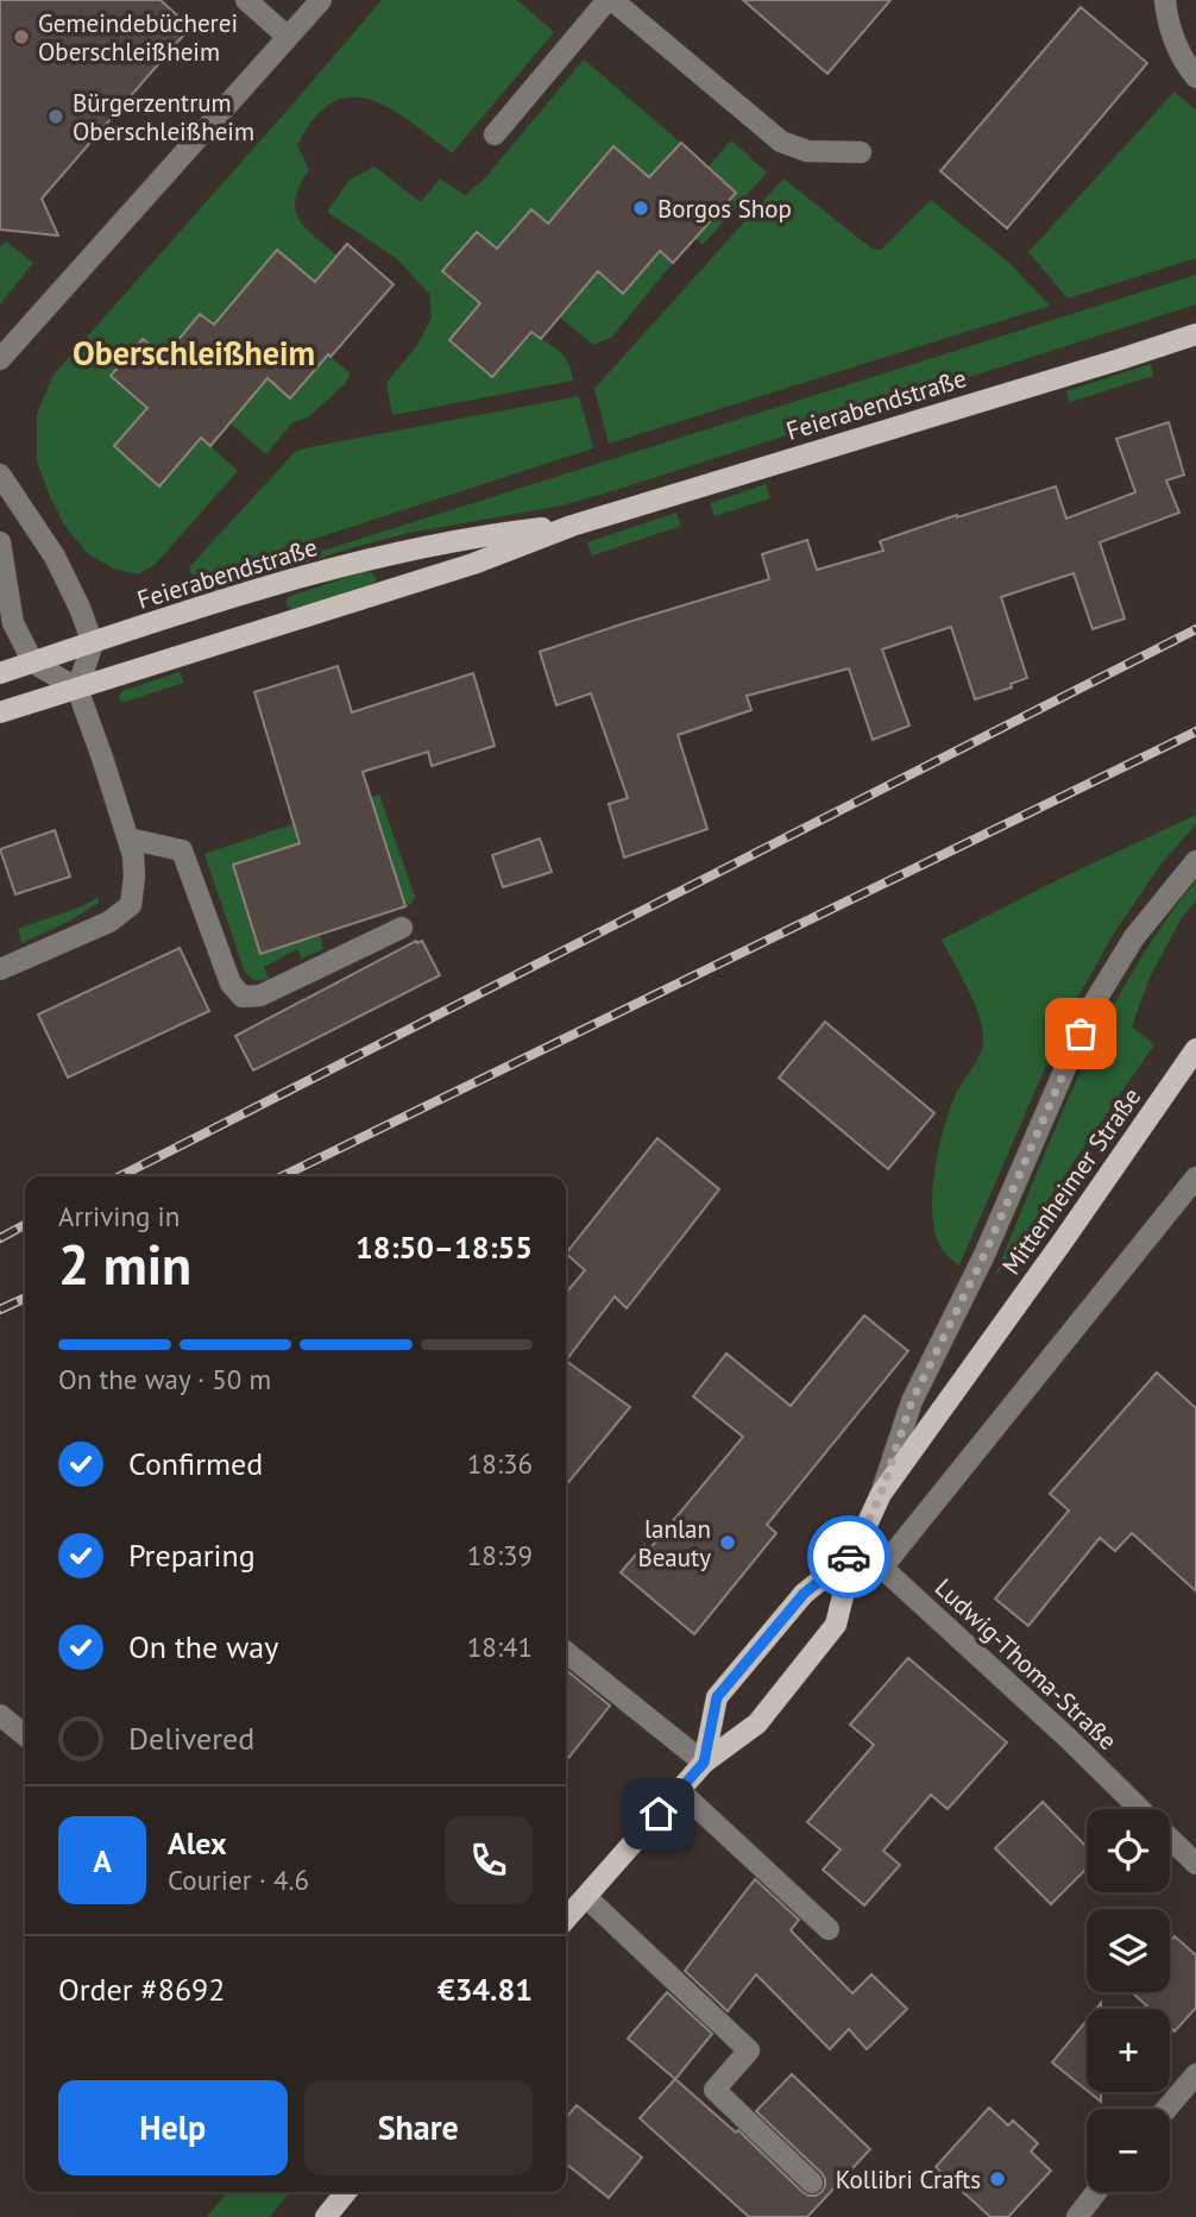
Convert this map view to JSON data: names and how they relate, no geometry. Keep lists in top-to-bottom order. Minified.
{"streets":{"main road":["Feierabendstraße","Mittenheimer Straße"],"street":["Ludwig-Thoma-Straße"]},"crossings":[["Mittenheimer Straße","Ludwig-Thoma-Straße"]],"districts":["Oberschleißheim"],"places":["Gemeindebücherei Oberschleißheim","Bürgerzentrum Oberschleißheim","Borgos Shop","lanlan Beauty","Kollibri Crafts"],"page":{"heading":["2 min","Arriving in","18:50–18:55"],"panel":["Alex","Courier · 4.6","Order #8692","€34.81"],"bar":"On the way · 50 m","list":[["Confirmed","18:36"],["Preparing","18:39"],["On the way","18:41"],"Delivered"],"map_buttons":["+","−"],"round":"A","buttons":["Help","Share"]}}
